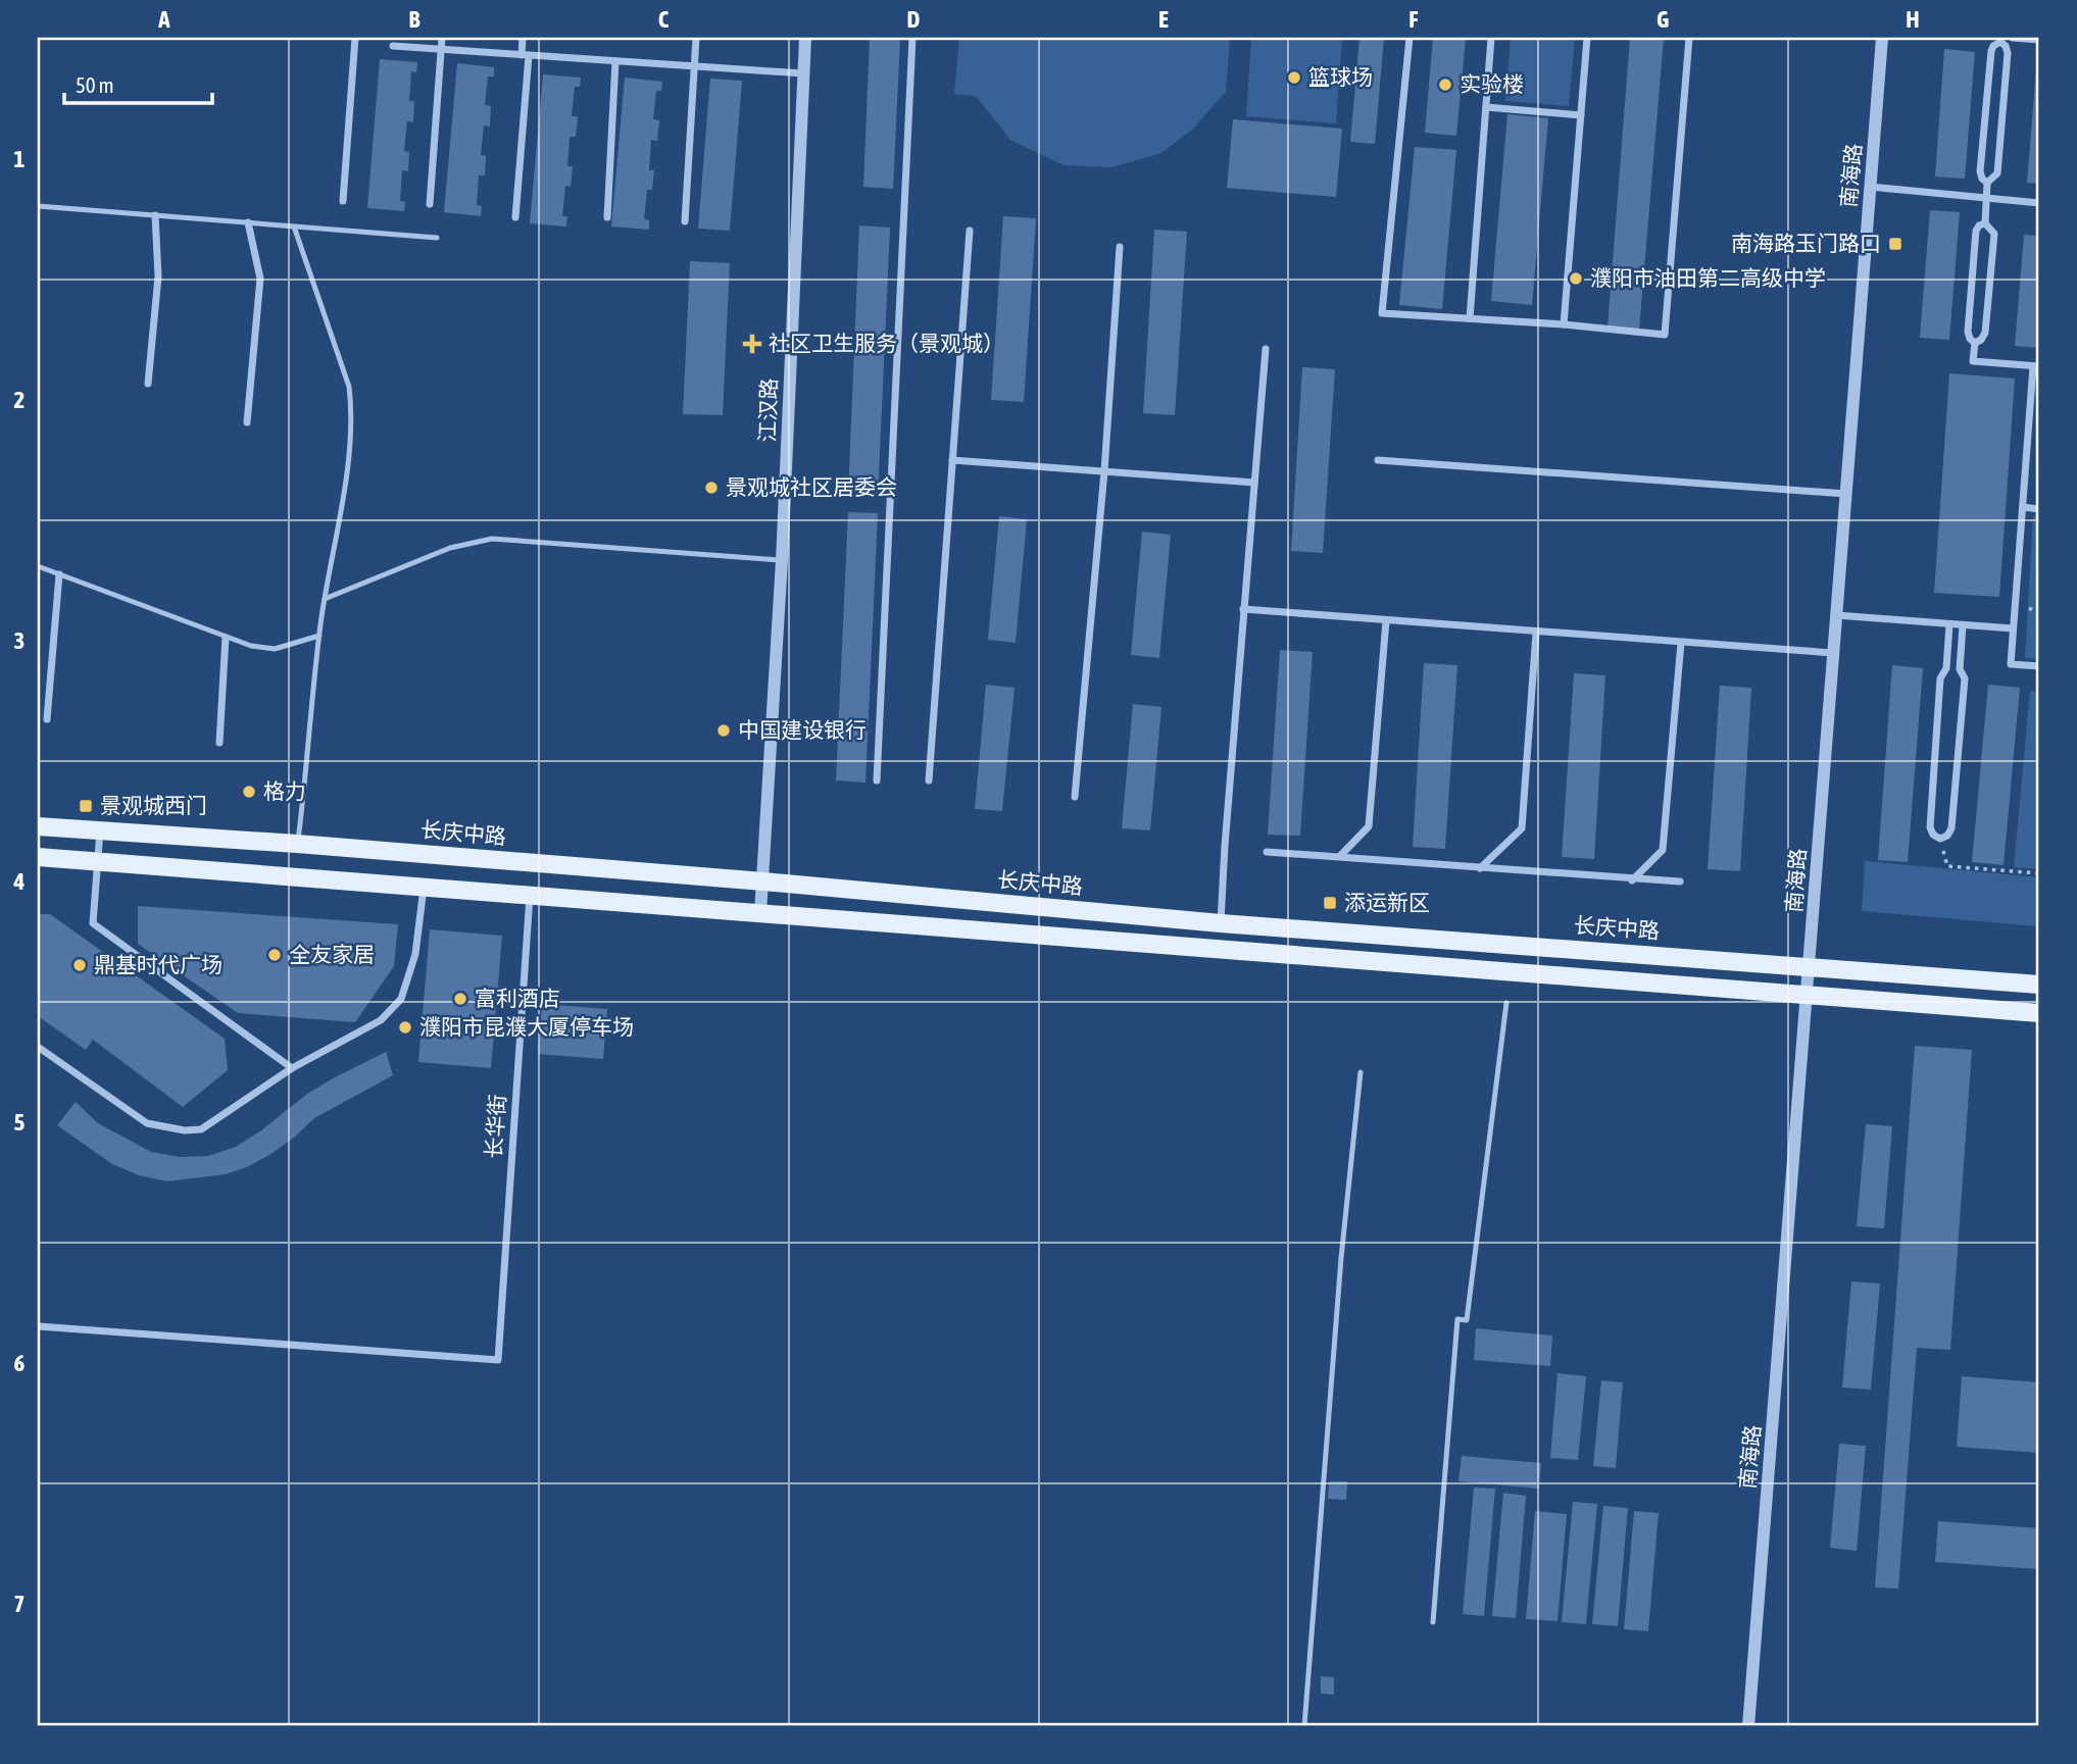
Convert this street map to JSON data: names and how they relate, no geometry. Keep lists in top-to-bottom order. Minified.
{"streets":{"main road":["长庆中路"],"street":["南海路","江汉路","长华街"]},"crossings":[["南海路","长庆中路"],["江汉路","长庆中路"]],"places":{"other":["篮球场","实验楼","濮阳市油田第二高级中学","景观城社区居委会","中国建设银行","格力","全友家居","鼎基时代广场","富利酒店","濮阳市昆濮大厦停车场"],"transit":["南海路玉门路口","景观城西门","添运新区"],"health":["社区卫生服务（景观城）"]},"scale_bar":"50 m","grid":{"columns":["A","B","C","D","E","F","G","H"],"rows":["1","2","3","4","5","6","7"]}}
